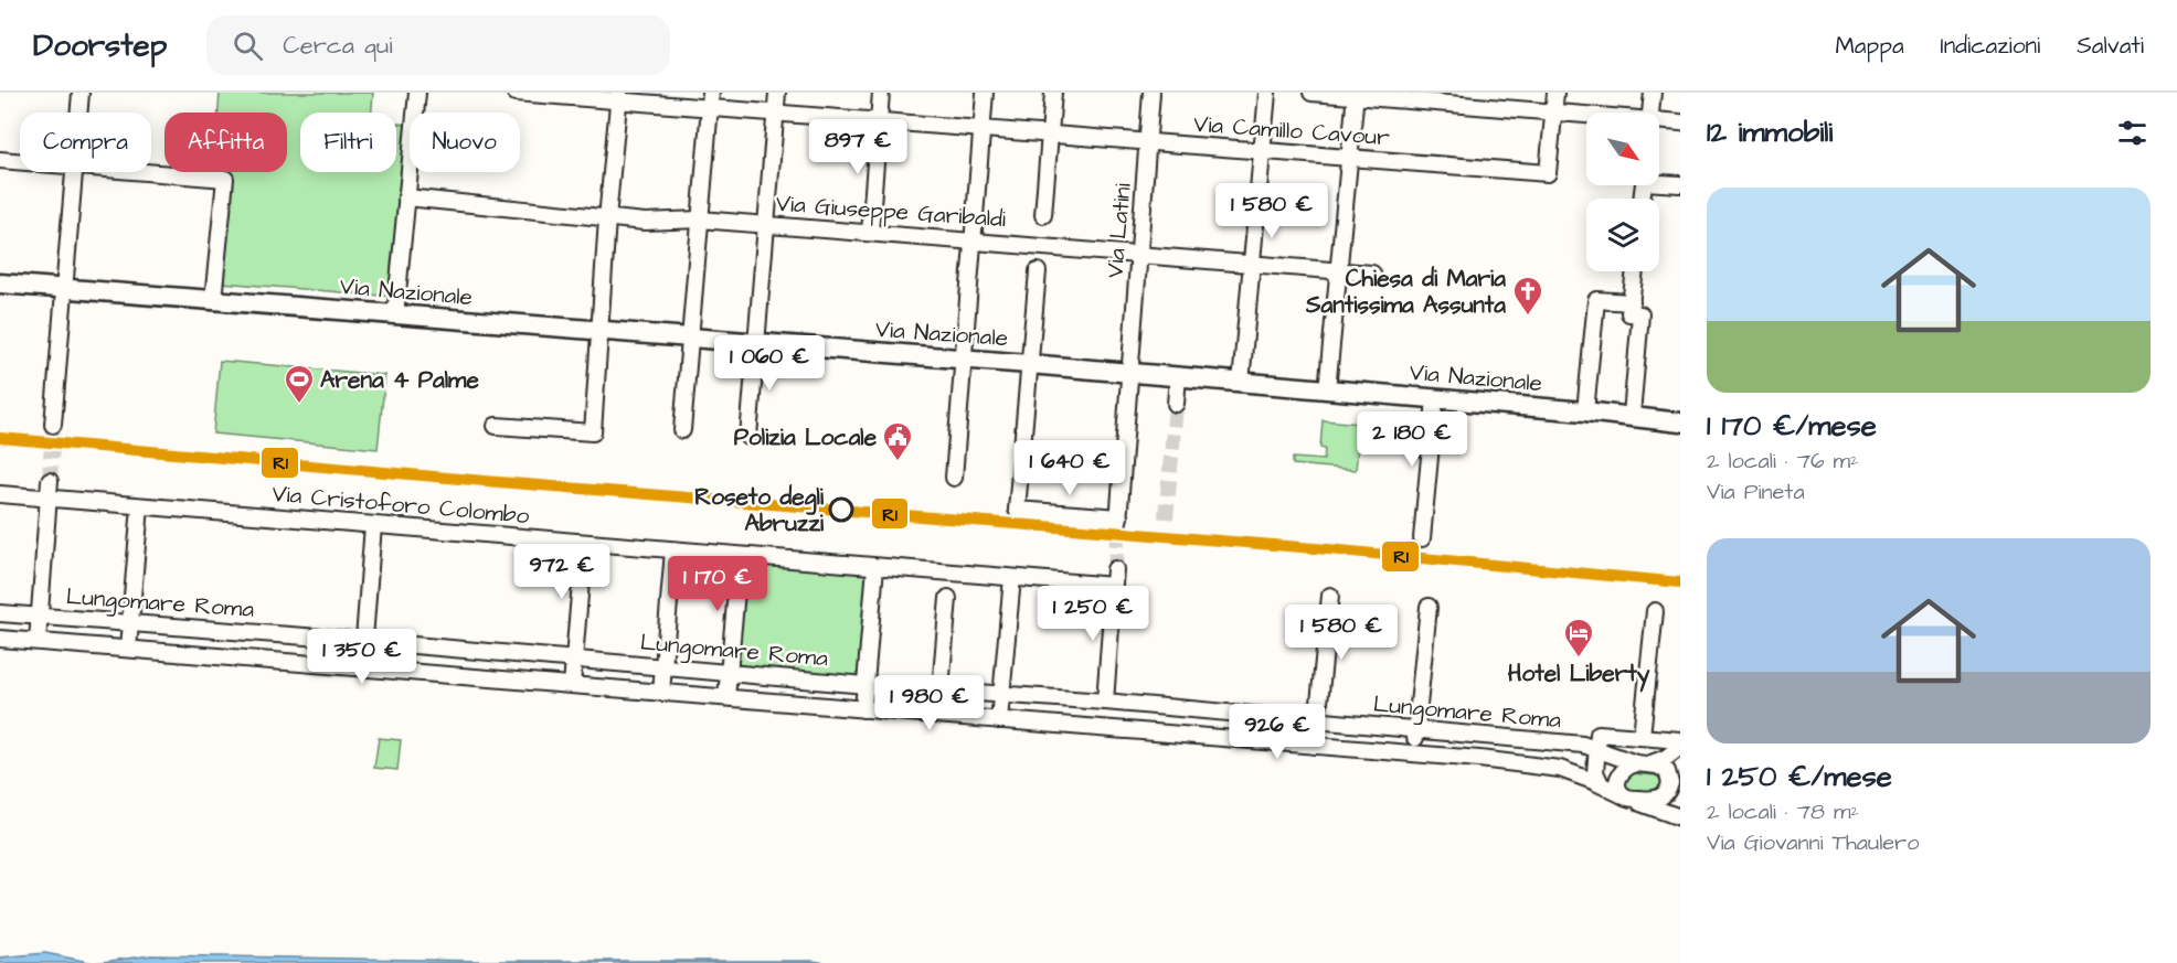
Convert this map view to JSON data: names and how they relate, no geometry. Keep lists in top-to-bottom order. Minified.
{"streets":{"main road":["Via Nazionale"],"street":["Via Camillo Cavour","Via Giuseppe Garibaldi","Via Latini","Via Cristoforo Colombo","Lungomare Roma"]},"crossings":[["Via Camillo Cavour","Via Latini"],["Via Giuseppe Garibaldi","Via Latini"],["Via Latini","Via Nazionale"]],"places":{"church":["Chiesa di Maria Santissima Assunta"],"sports":["Arena 4 Palme"],"public building":["Polizia Locale"],"other":["Roseto degli Abruzzi"],"hotel":["Hotel Liberty"]},"lines":["transit line R1"],"north":"bottom right","page":{"header":"Doorstep","search":"Cerca qui","nav":["Mappa","Indicazioni","Salvati"],"heading":"12 immobili","chip":["Compra","Affitta","Filtri","Nuovo"],"price":["897 €","1 580 €","1 060 €","2 180 €","1 640 €","972 €","1 170 €","1 250 €","1 580 €","1 350 €","1 980 €","926 €"],"list":[{"name":"1 170 €/mese","note":"2 locali · 76 m² · Via Pineta"},{"name":"1 250 €/mese","note":"2 locali · 78 m² · Via Giovanni Thaulero"}]}}
